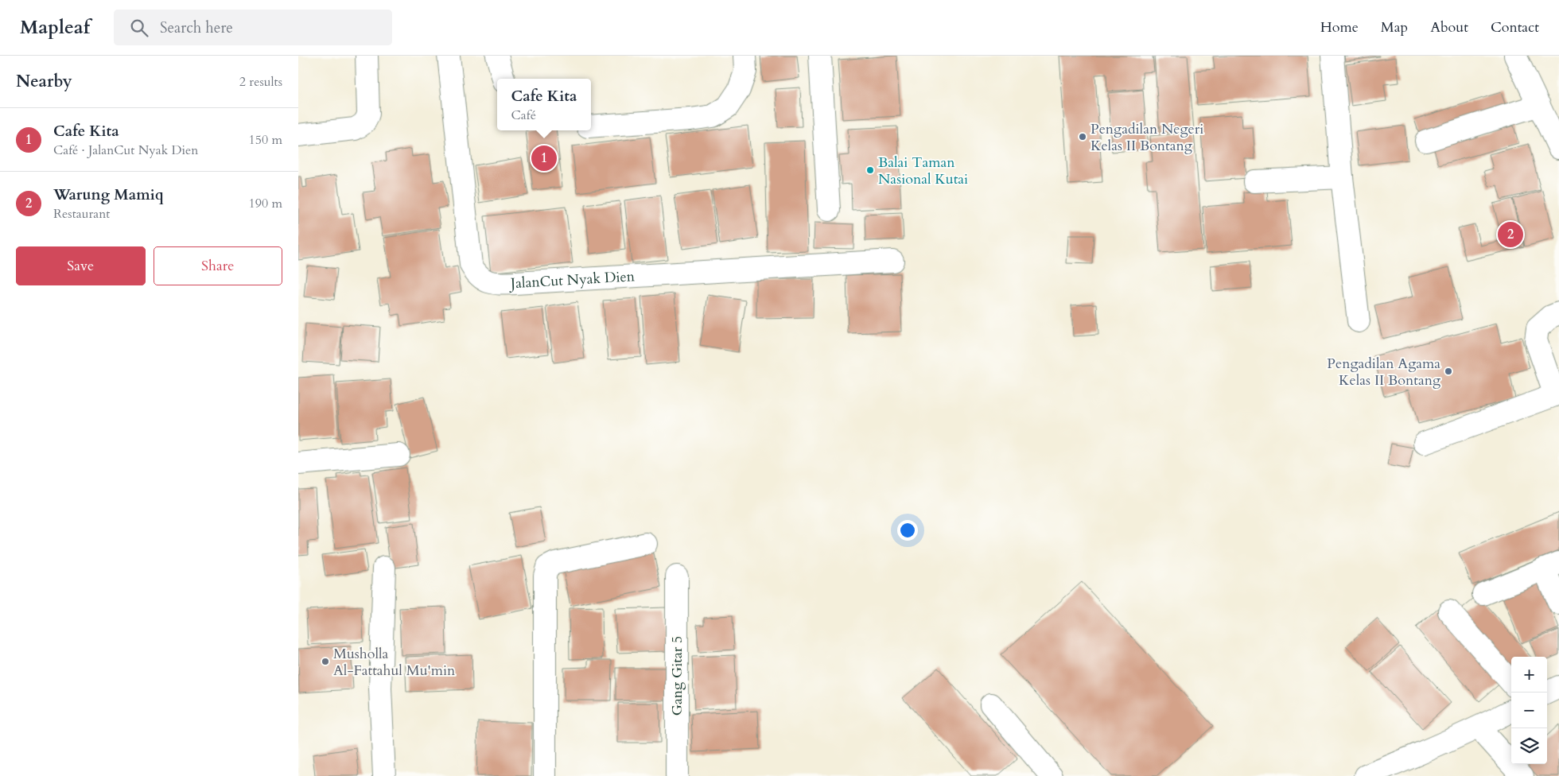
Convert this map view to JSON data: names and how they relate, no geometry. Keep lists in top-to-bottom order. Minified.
{"streets":{"street":["JalanCut Nyak Dien","Gang Gitar 5"]},"places":["Pengadilan Negeri Kelas II Bontang","Balai Taman Nasional Kutai","Pengadilan Agama Kelas II Bontang","Musholla Al-Fattahul Mu'min"],"page":{"header":"Mapleaf","search":"Search here","nav":["Home","Map","About","Contact"],"heading":["Nearby","2 results"],"popup":["Cafe Kita","Café"],"list":[{"mark":"1","name":"Cafe Kita","note":"Café · JalanCut Nyak Dien","value":"150 m"},{"mark":"2","name":"Warung Mamiq","note":"Restaurant","value":"190 m"}],"pins":["1","2"],"buttons":["Save","Share"],"map_buttons":["+","−"]}}
